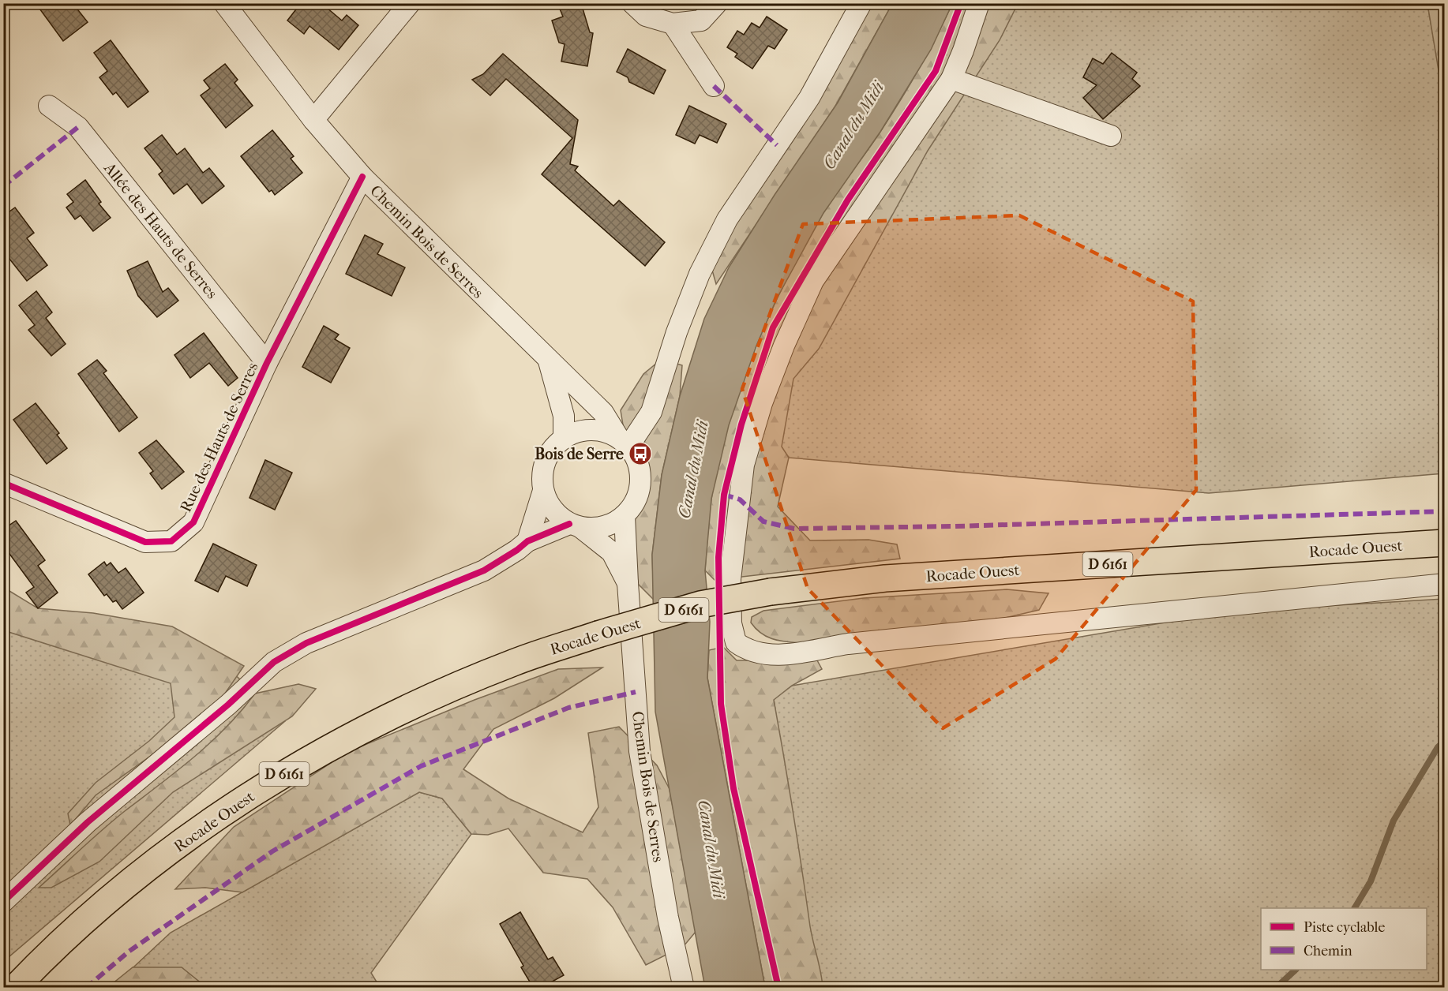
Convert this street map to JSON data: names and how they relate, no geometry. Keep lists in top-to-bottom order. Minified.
{"streets":{"main road":["Rocade Ouest","D 6161"],"street":["Allée des Hauts de Serres","Chemin Bois de Serres","Rue des Hauts de Serres"]},"crossings":[["Allée des Hauts de Serres","Rue des Hauts de Serres"],["Chemin Bois de Serres","Rue des Hauts de Serres"]],"water":["Canal du Midi"],"places":{"bus stop":["Bois de Serre"]},"legend":["Piste cyclable","Chemin"]}
